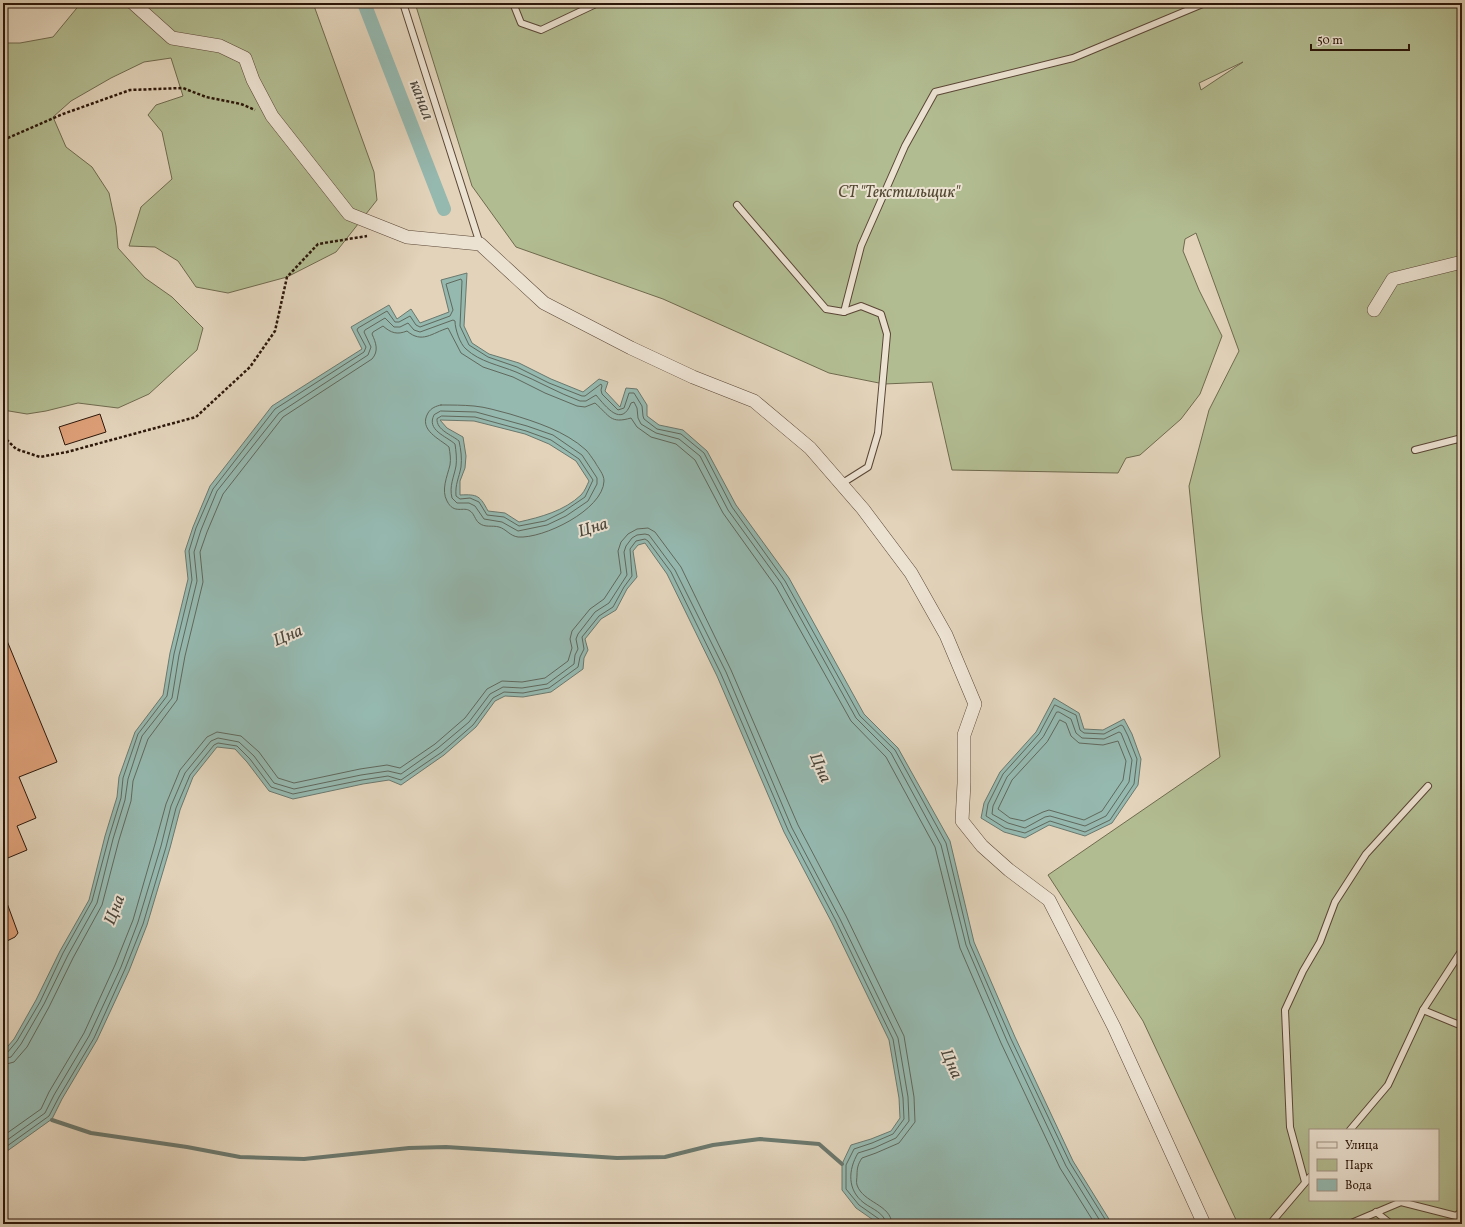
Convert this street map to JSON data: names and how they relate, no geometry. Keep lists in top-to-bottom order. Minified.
{"water":["канал","Цна"],"parks":["СТ \"Текстильщик\""],"legend":["Улица","Парк","Вода"],"scale_bar":"50 m"}
